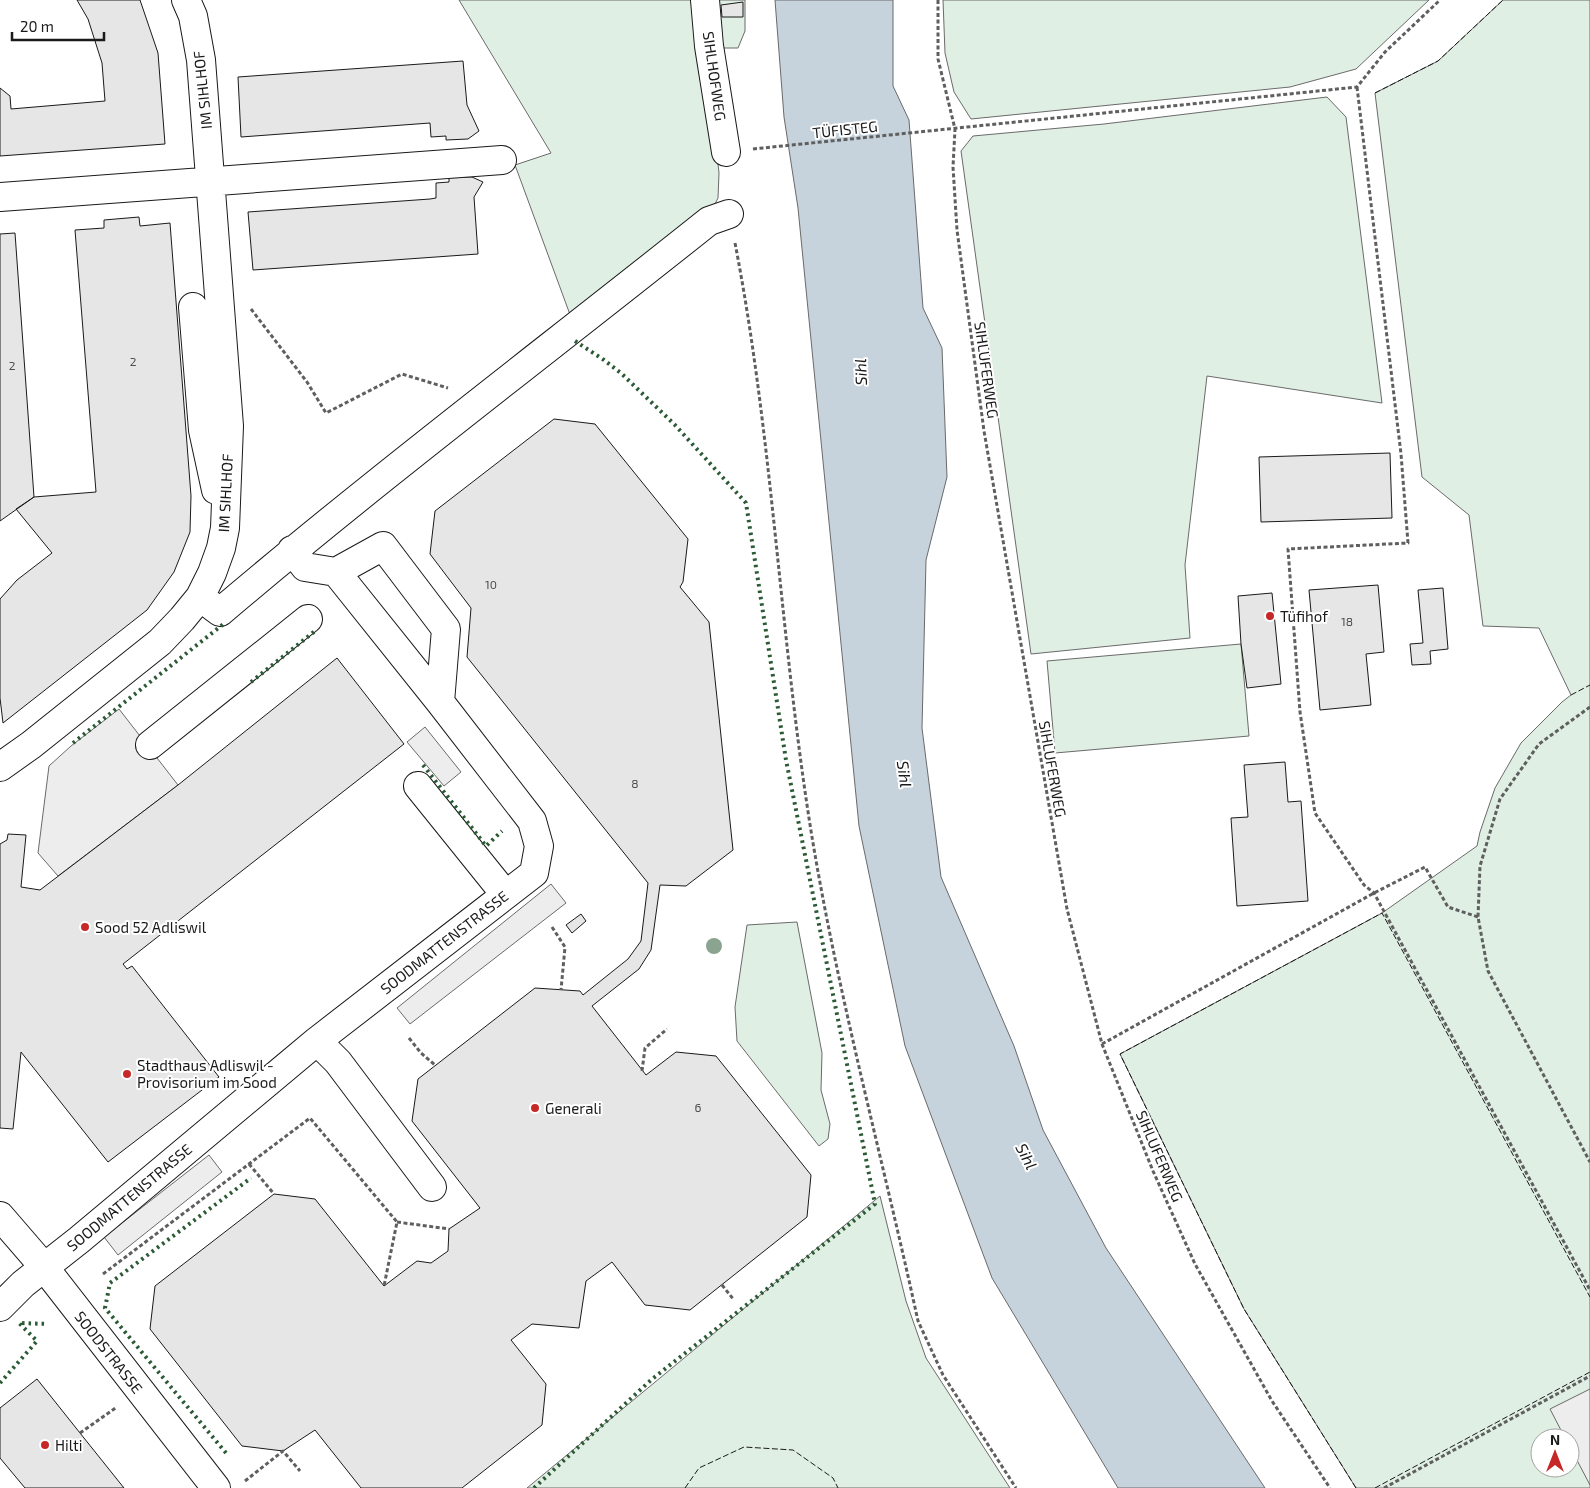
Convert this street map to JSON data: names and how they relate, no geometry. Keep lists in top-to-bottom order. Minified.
{"streets":{"street":["SIHLHOFWEG","IM SIHLHOF","SOODMATTENSTRASSE","SOODSTRASSE"],"path":["TÜFISTEG","SIHLUFERWEG"]},"crossings":[["SIHLHOFWEG","TÜFISTEG"],["TÜFISTEG","SIHLUFERWEG"],["SOODMATTENSTRASSE","SOODSTRASSE"]],"water":["Sihl"],"places":["Tüfihof","Sood 52 Adliswil","Stadthaus Adliswil - Provisorium im Sood","Generali","Hilti"],"house_numbers":["2","2","10","18","8","6"],"scale_bar":"20 m","north":"top"}
